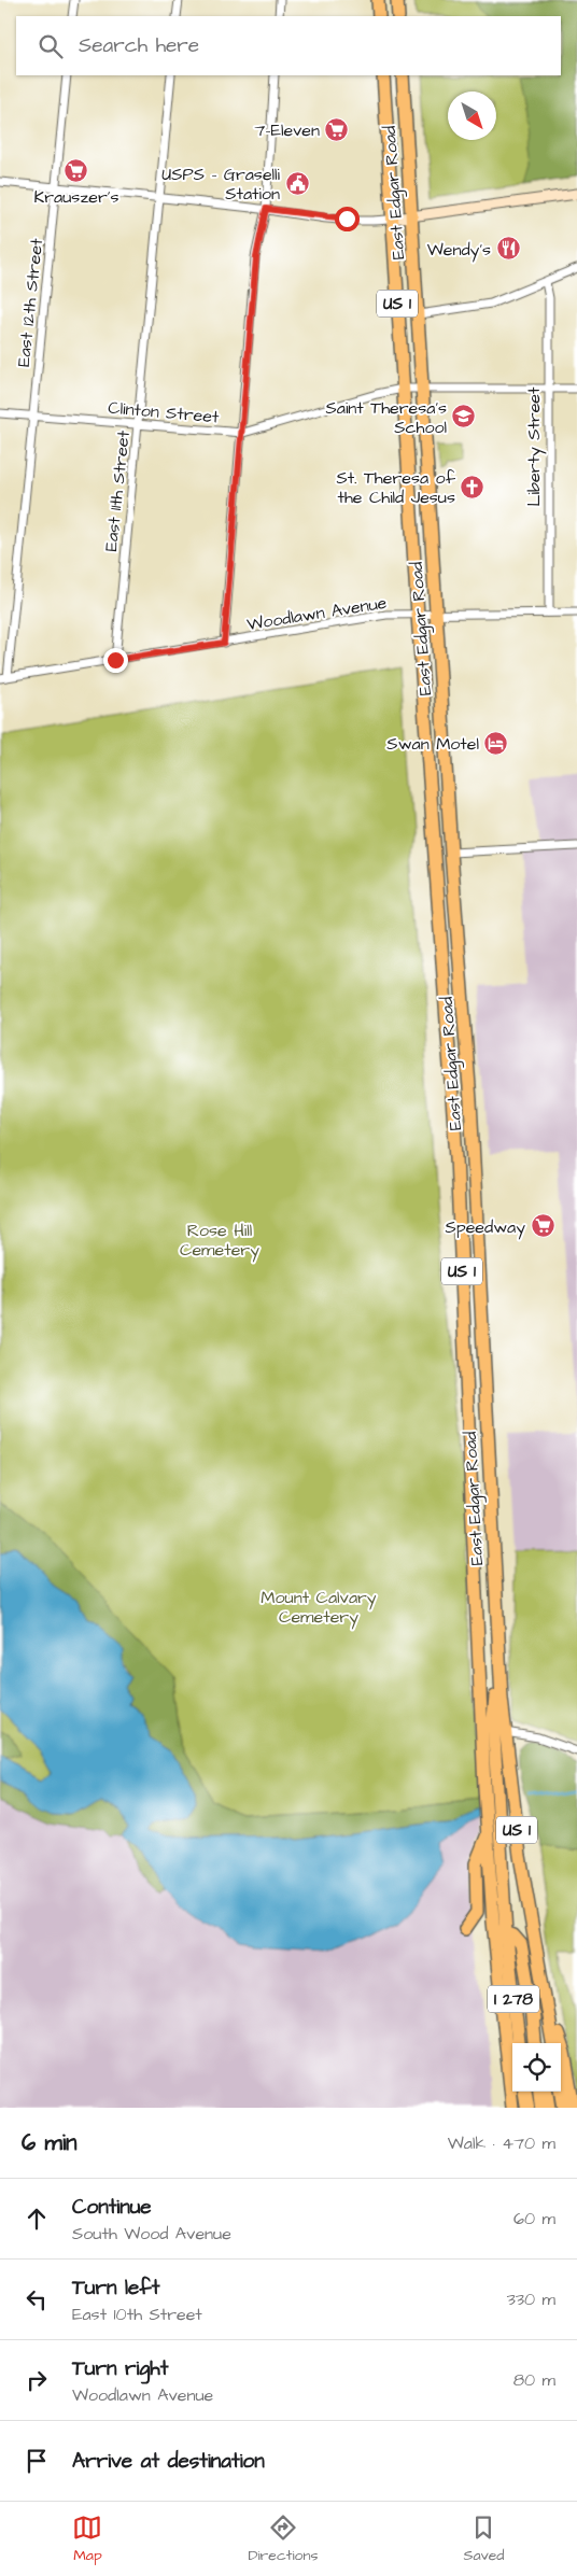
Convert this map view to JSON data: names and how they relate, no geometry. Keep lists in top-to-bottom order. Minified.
{"streets":{"highway":["East Edgar Road","US 1","I 278"],"street":["East 12th Street","Clinton Street","Liberty Street","East 11th Street","Woodlawn Avenue"]},"crossings":[["East Edgar Road","Clinton Street"],["East Edgar Road","Woodlawn Avenue"],["East Edgar Road","I 278"],["East 12th Street","Clinton Street"],["East 12th Street","Woodlawn Avenue"],["Clinton Street","Liberty Street"],["Clinton Street","East 11th Street"],["Liberty Street","Woodlawn Avenue"],["East 11th Street","Woodlawn Avenue"]],"parks":["Rose Hill Cemetery","Mount Calvary Cemetery"],"places":{"supermarket":["7-Eleven","Krauszer's","Speedway"],"public building":["USPS - Graselli Station"],"restaurant":["Wendy's"],"school or university":["Saint Theresa's School"],"church":["St. Theresa of the Child Jesus"],"hotel":["Swan Motel"]},"north":"bottom right","page":{"search":"Search here","heading":["6 min","Walk · 470 m"],"list":[["Continue","South Wood Avenue","60 m"],["Turn left","East 10th Street","330 m"],["Turn right","Woodlawn Avenue","80 m"],"Arrive at destination"],"nav":["Map","Directions","Saved"]}}
